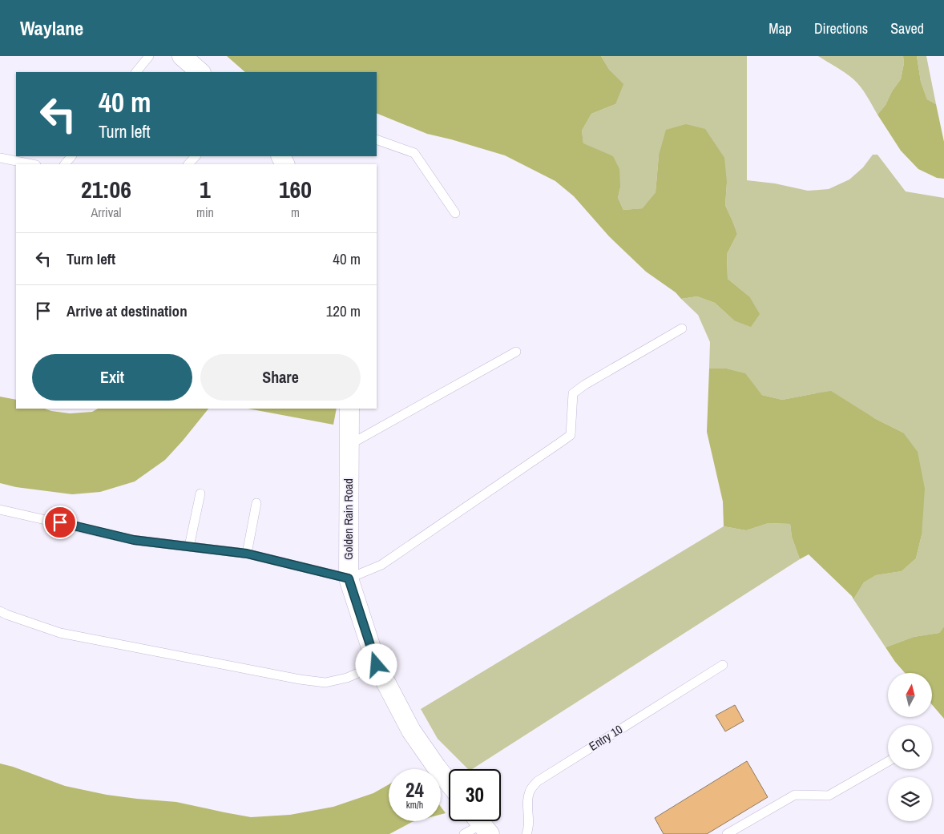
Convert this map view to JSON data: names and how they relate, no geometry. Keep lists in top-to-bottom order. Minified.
{"streets":{"street":["Golden Rain Road"],"lane":["Entry 10"]},"north":"top","page":{"header":"Waylane","nav":["Map","Directions","Saved"],"turn":["40 m","Turn left"],"eta":["21:06","Arrival","1","min","160","m"],"list":[{"name":"Turn left","value":"40 m"},{"name":"Arrive at destination","value":"120 m"}],"buttons":["Exit","Share"],"speed":"24 km/h","limit":"30"}}
